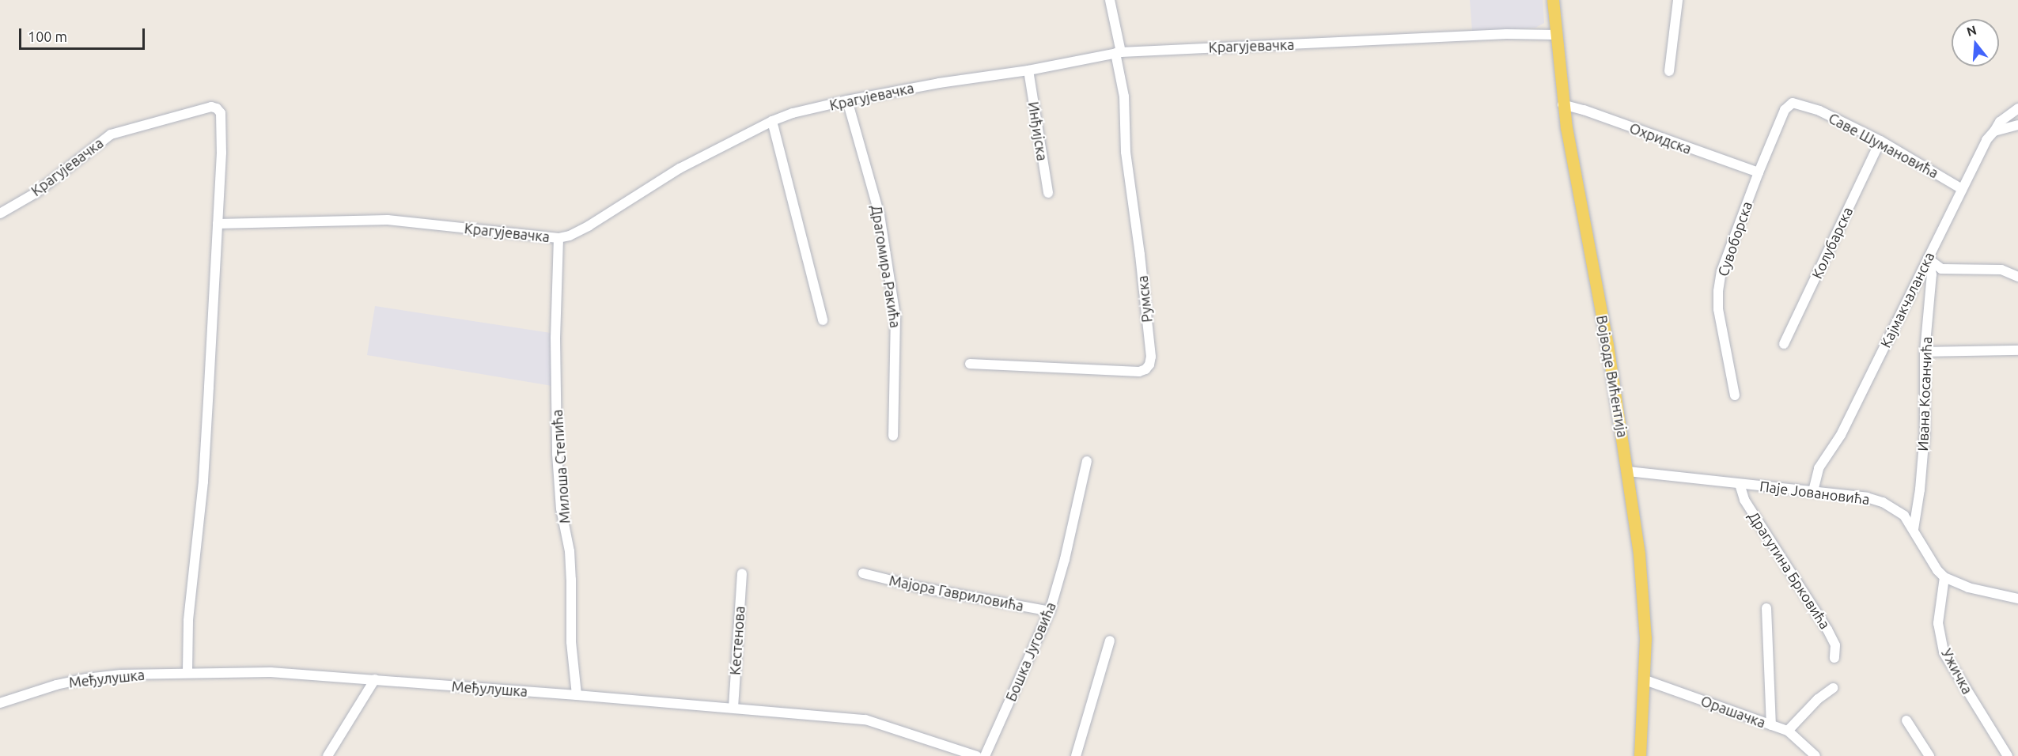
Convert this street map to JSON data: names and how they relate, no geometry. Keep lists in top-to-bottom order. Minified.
{"streets":{"main road":["Војводе Вићентија"],"street":["Крагујевачка","Инђијска","Охридска","Саве Шумановића","Сувоборска","Колубарска","Драгомира Ракића","Румска","Кајмакчаланска","Ивана Косанчића","Милоша Степића","Паје Јовановића","Драгутина Брковића","Мајора Гавриловића","Кестенова","Бошка Југовића","Ужичка","Међулушка","Орашачка"]},"crossings":[["Крагујевачка","Инђијска"],["Крагујевачка","Драгомира Ракића"],["Крагујевачка","Румска"],["Крагујевачка","Војводе Вићентија"],["Крагујевачка","Милоша Степића"],["Крагујевачка","Међулушка"],["Охридска","Сувоборска"],["Охридска","Војводе Вићентија"],["Саве Шумановића","Сувоборска"],["Саве Шумановића","Колубарска"],["Саве Шумановића","Кајмакчаланска"],["Кајмакчаланска","Ивана Косанчића"],["Кајмакчаланска","Паје Јовановића"],["Војводе Вићентија","Паје Јовановића"],["Војводе Вићентија","Орашачка"],["Ивана Косанчића","Паје Јовановића"],["Милоша Степића","Међулушка"],["Паје Јовановића","Драгутина Брковића"],["Паје Јовановића","Ужичка"],["Мајора Гавриловића","Бошка Југовића"],["Кестенова","Међулушка"]],"scale_bar":"100 m","north":"top"}
